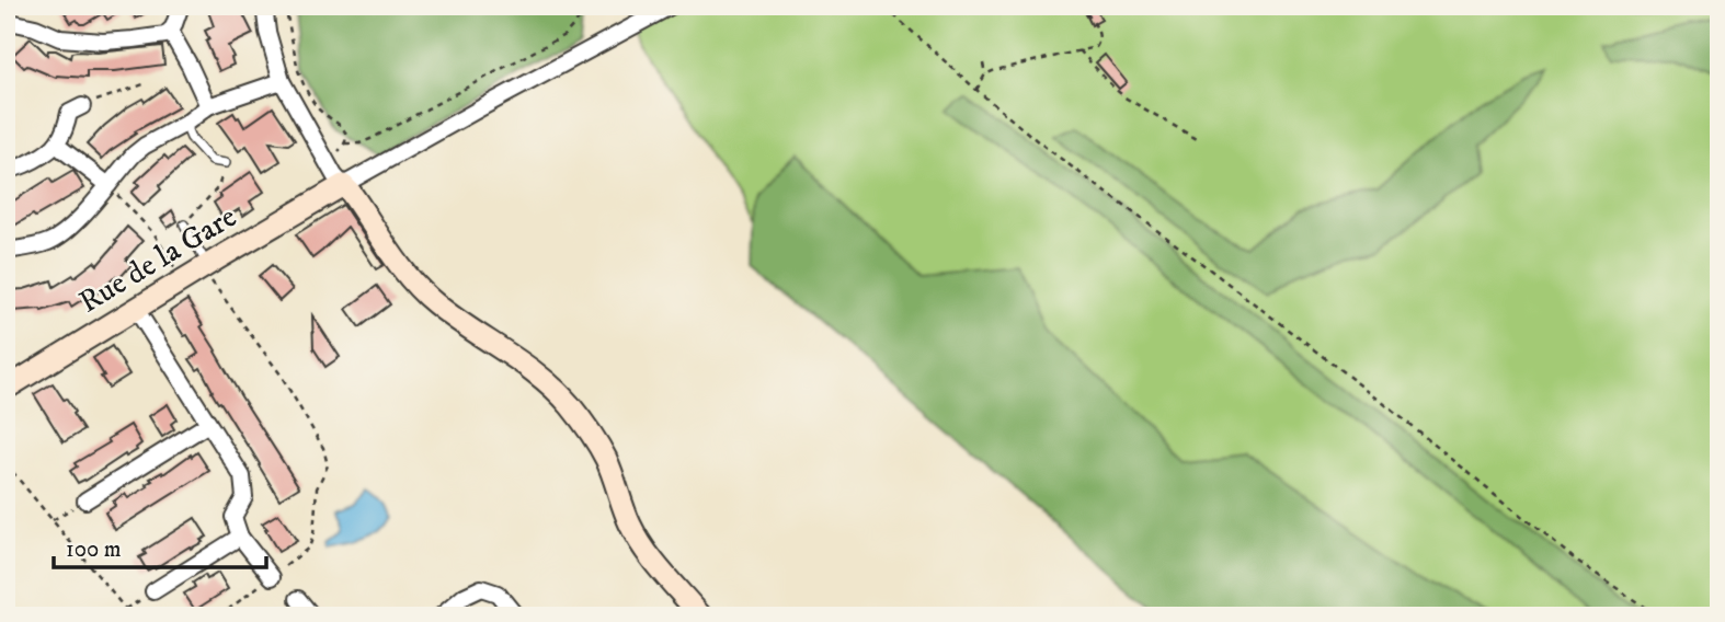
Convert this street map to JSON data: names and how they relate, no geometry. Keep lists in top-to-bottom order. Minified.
{"streets":{"street":["Rue de la Gare"]},"scale_bar":"100 m"}
